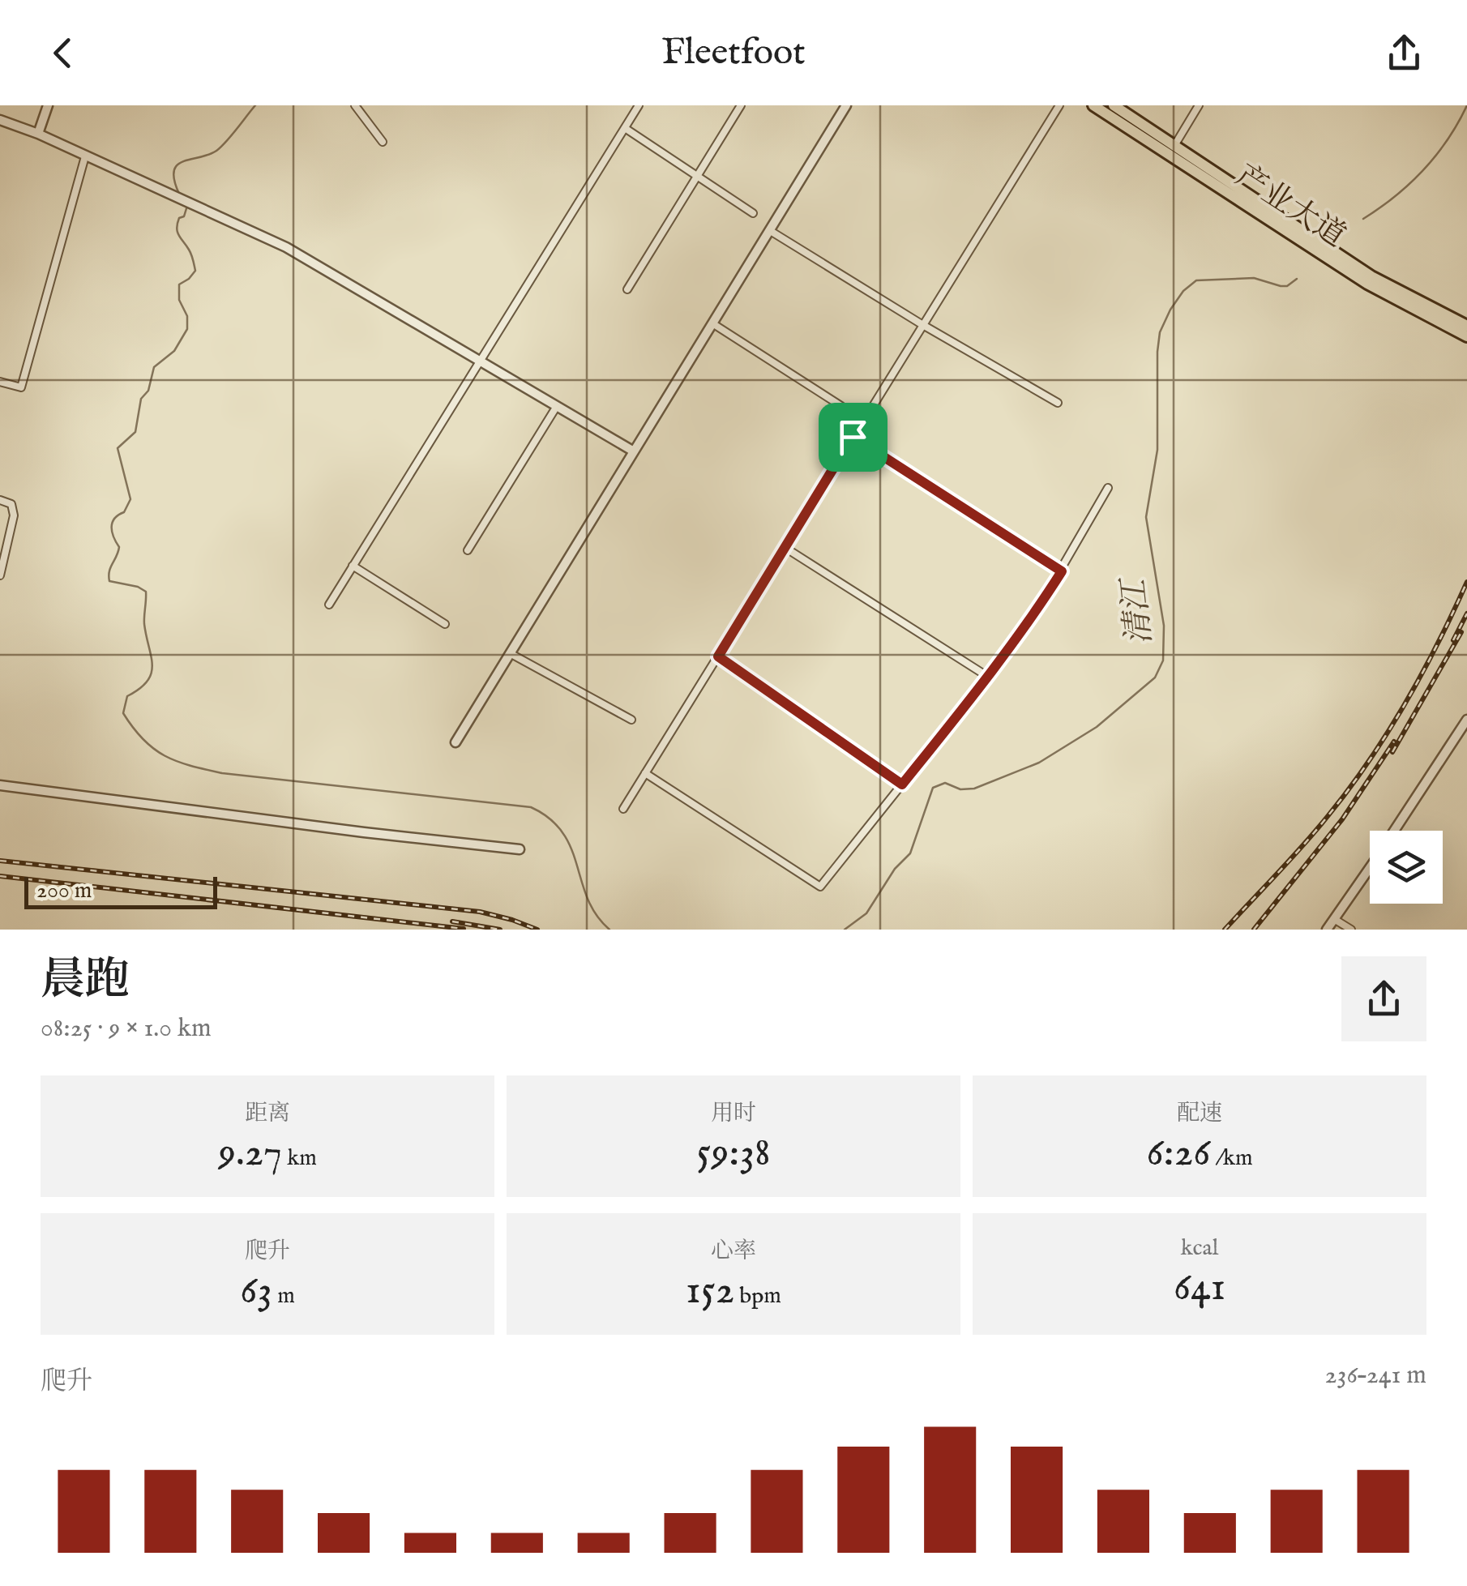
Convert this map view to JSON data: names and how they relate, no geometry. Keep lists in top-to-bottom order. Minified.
{"streets":{"main road":["产业大道"]},"water":["清江"],"scale_bar":"200 m","page":{"header":"Fleetfoot","scale":"200 m","heading":["晨跑","08:25 · 9 × 1.0 km"],"stats":[["距离","9.27 km"],["用时","59:38"],["配速","6:26 /km"],["爬升","63 m"],["心率","152 bpm"],["kcal","641"]],"chart":["爬升","236–241 m"]}}
